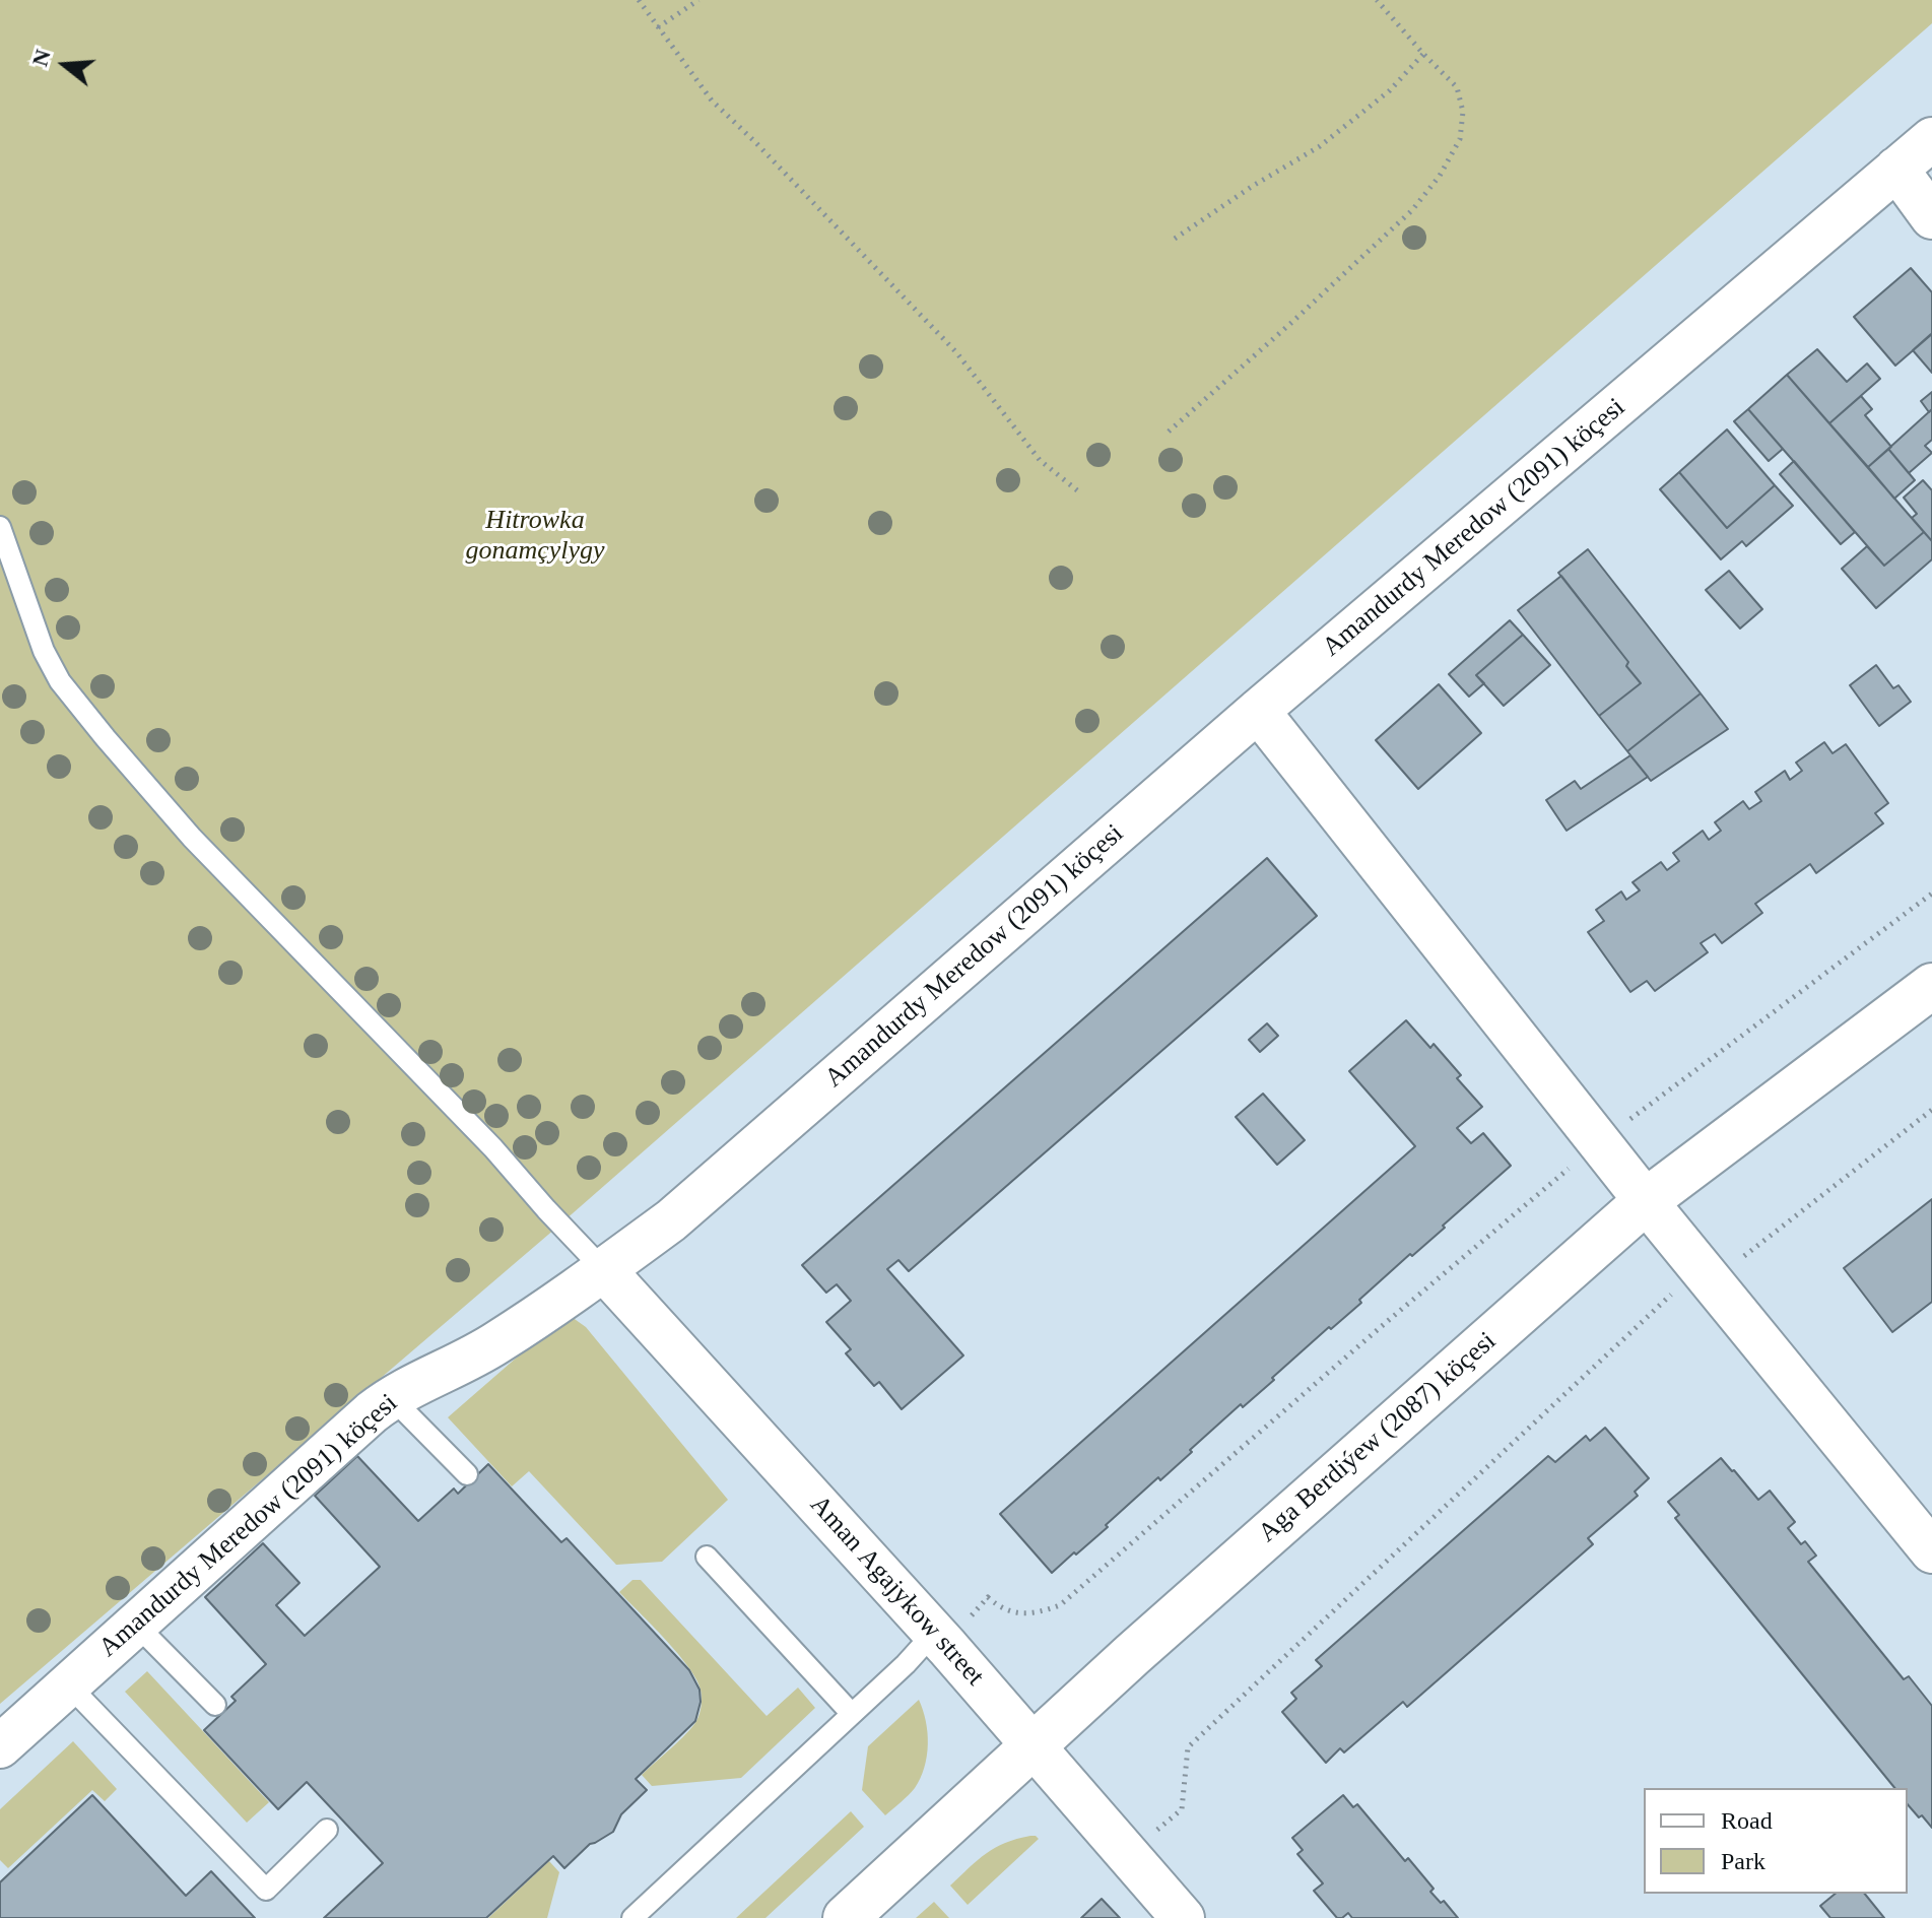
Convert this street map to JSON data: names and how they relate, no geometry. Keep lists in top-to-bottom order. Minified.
{"streets":{"street":["Amandurdy Meredow (2091) köçesi","Aga Berdiýew (2087) köçesi","Aman Agajykow street"]},"crossings":[["Amandurdy Meredow (2091) köçesi","Aman Agajykow street"],["Aga Berdiýew (2087) köçesi","Aman Agajykow street"]],"parks":["Hitrowka gonamçylygy"],"legend":["Road","Park"],"north":"left"}
